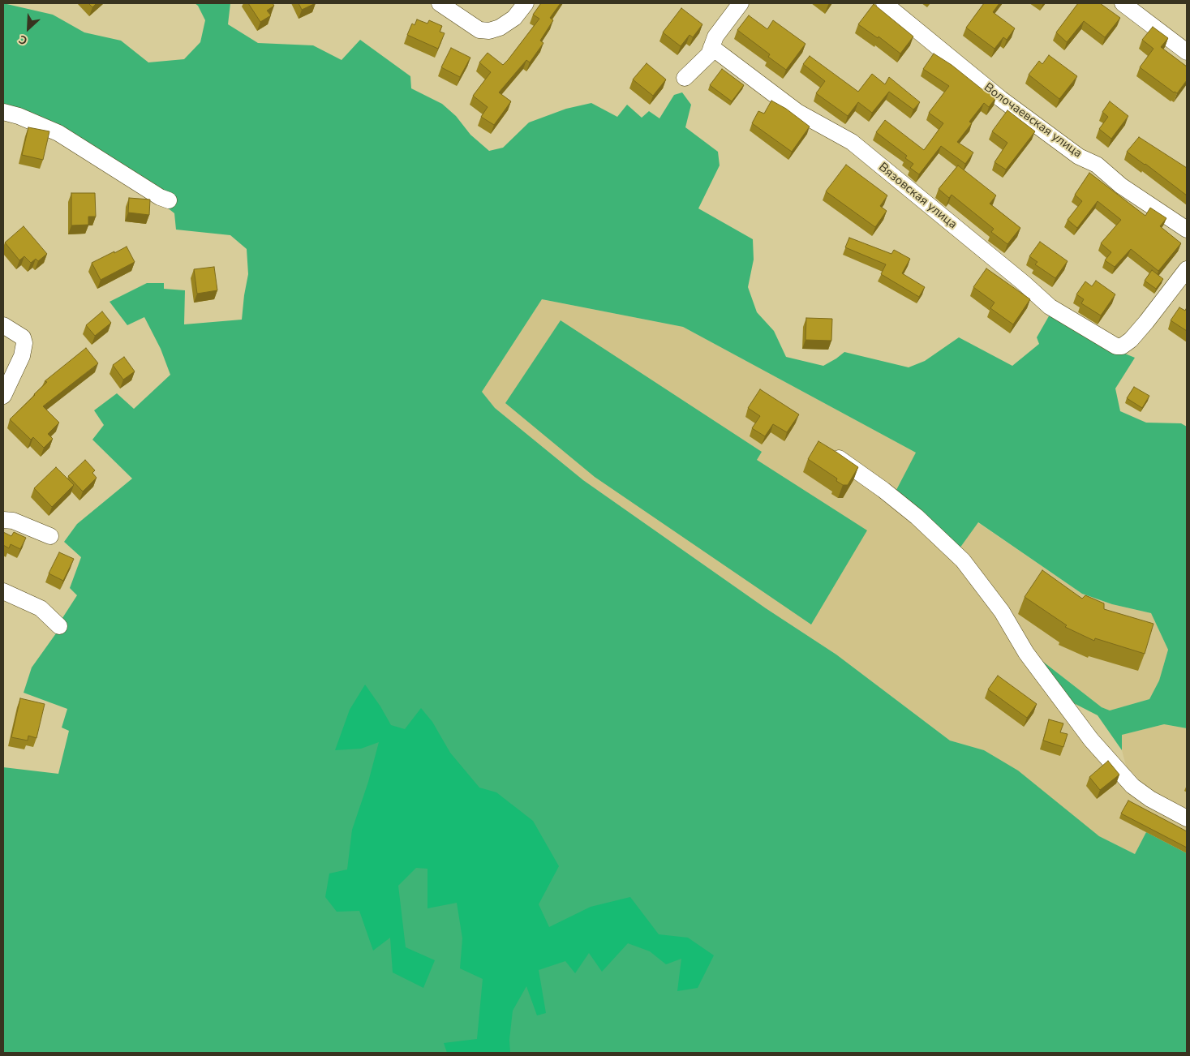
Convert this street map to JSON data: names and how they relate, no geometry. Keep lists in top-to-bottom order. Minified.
{"streets":{"street":["Волочаевская улица","Вязовская улица"]},"north":"bottom left"}
